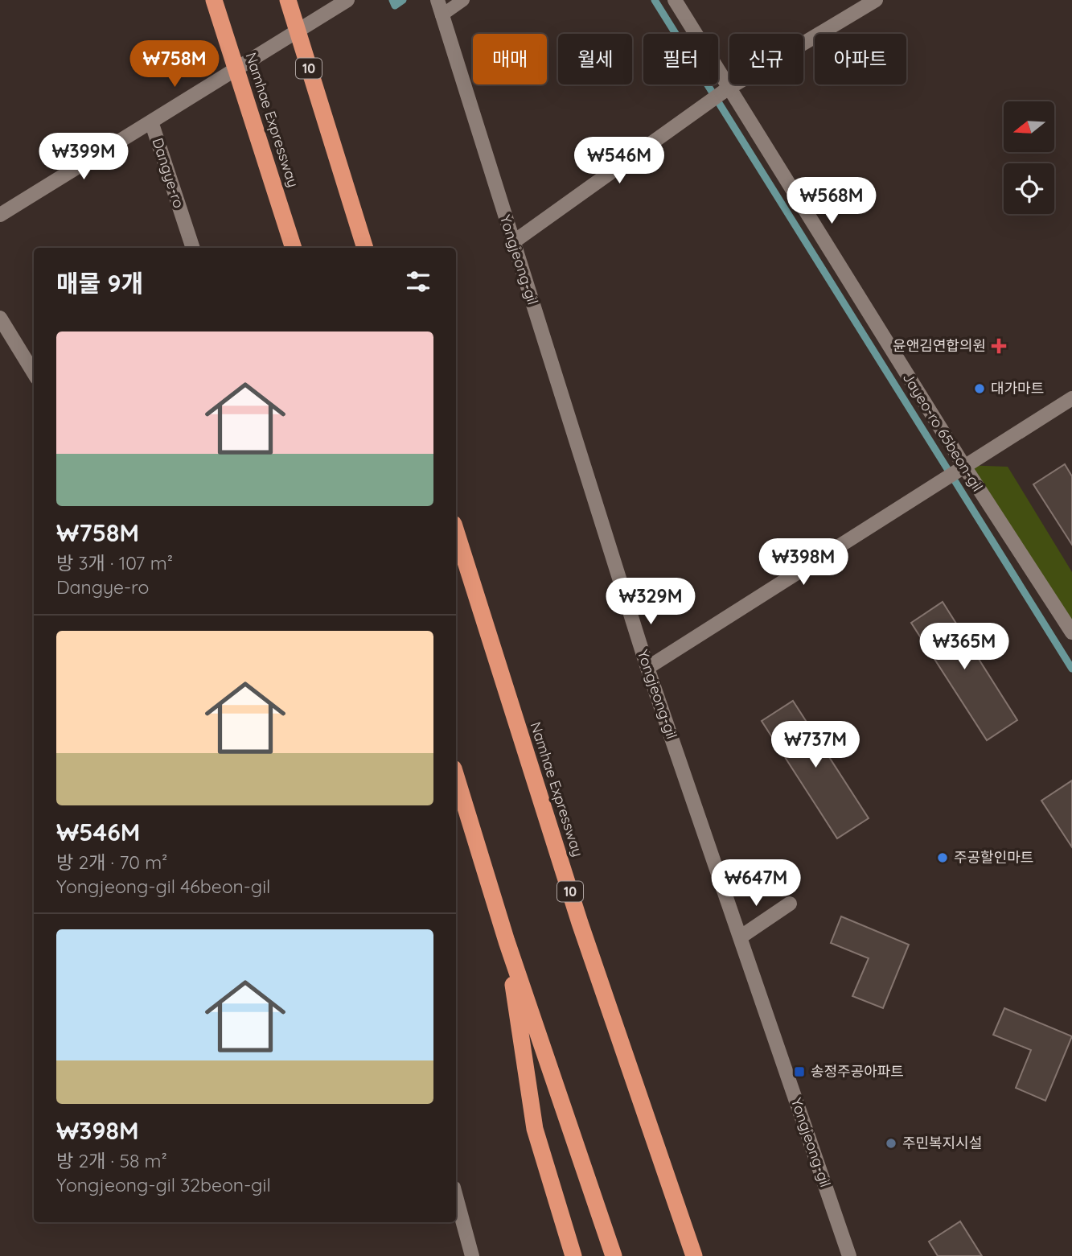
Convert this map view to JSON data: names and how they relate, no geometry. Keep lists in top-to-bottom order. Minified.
{"streets":{"highway":["10","Namhae Expressway"],"street":["Dangye-ro","Yongjeong-gil","Jayeo-ro 65beon-gil"]},"places":{"health":["윤앤김연합의원"],"other":["대가마트","주공할인마트","주민복지시설"],"transit":["송정주공아파트"]},"north":"left","page":{"chip":["매매","월세","필터","신규","아파트"],"price":["₩758M","₩399M","₩546M","₩568M","₩398M","₩329M","₩365M","₩737M","₩647M"],"heading":"매물 9개","list":[{"name":"₩758M","note":"방 3개 · 107 m² · Dangye-ro"},{"name":"₩546M","note":"방 2개 · 70 m² · Yongjeong-gil 46beon-gil"},{"name":"₩398M","note":"방 2개 · 58 m² · Yongjeong-gil 32beon-gil"}]}}
